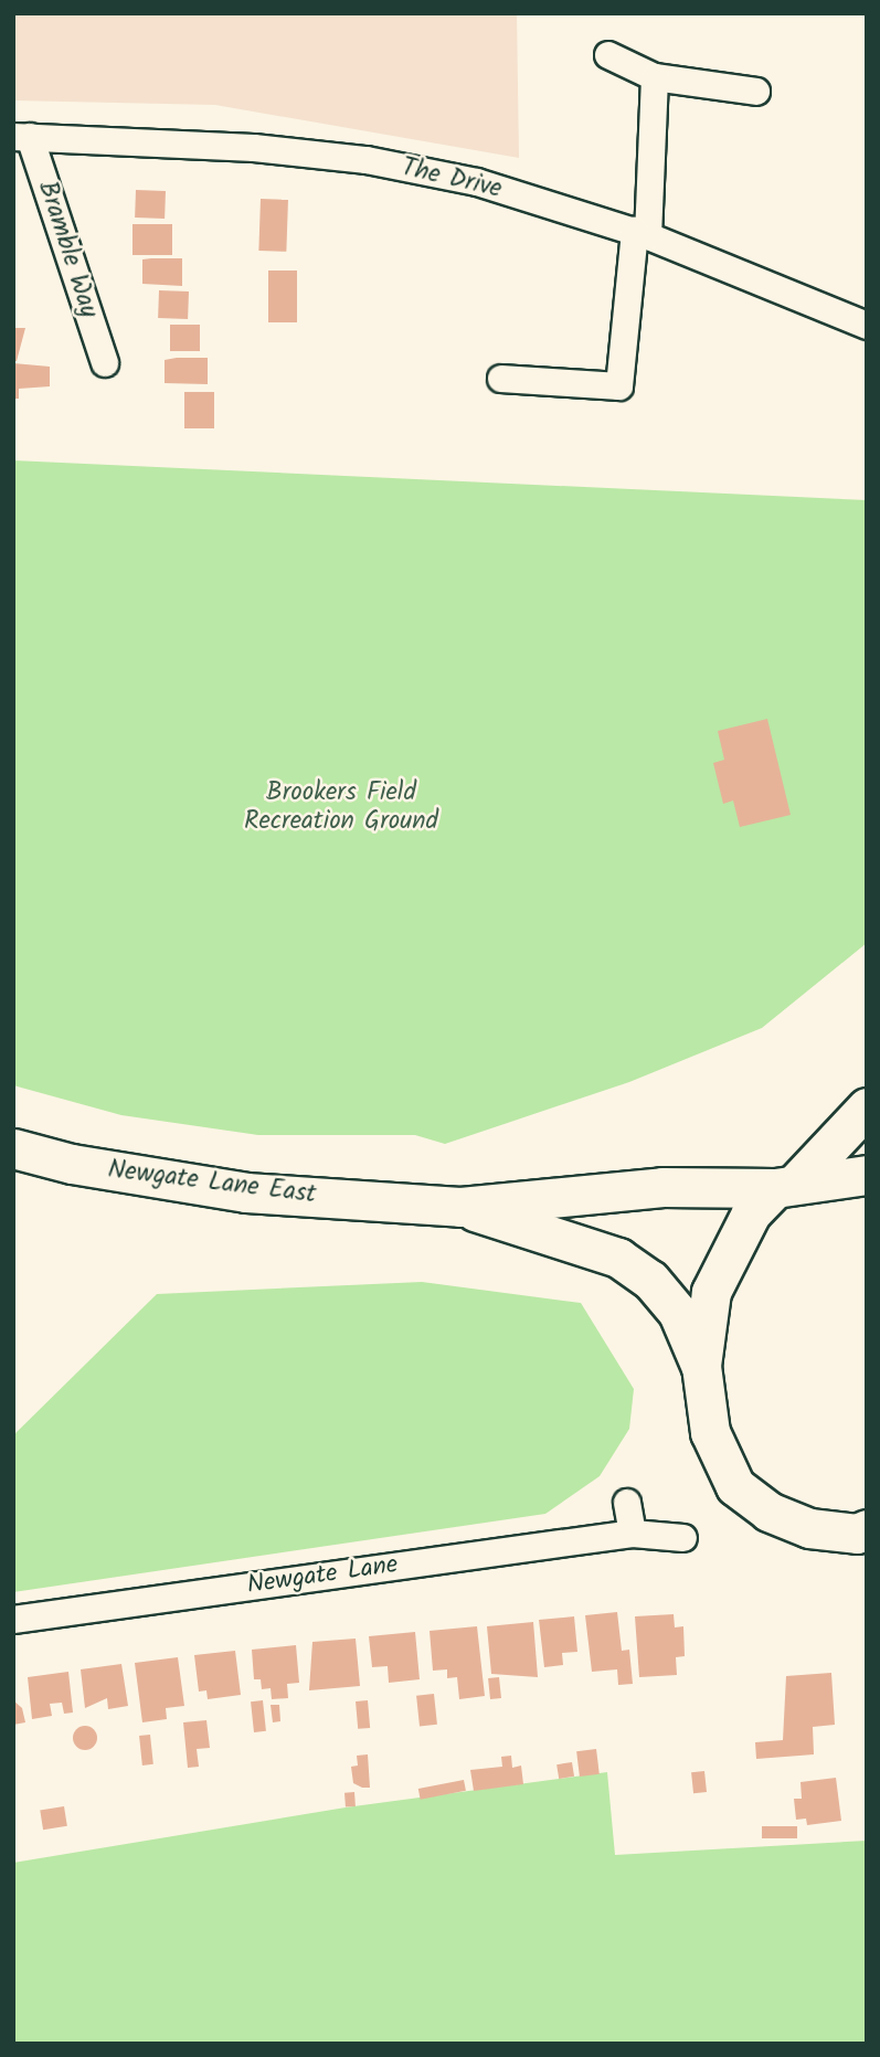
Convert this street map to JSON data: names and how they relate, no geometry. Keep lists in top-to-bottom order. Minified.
{"streets":{"main road":["Newgate Lane East"],"street":["The Drive","Bramble Way","Newgate Lane"]},"crossings":[["The Drive","Bramble Way"]],"parks":["Brookers Field Recreation Ground"]}
